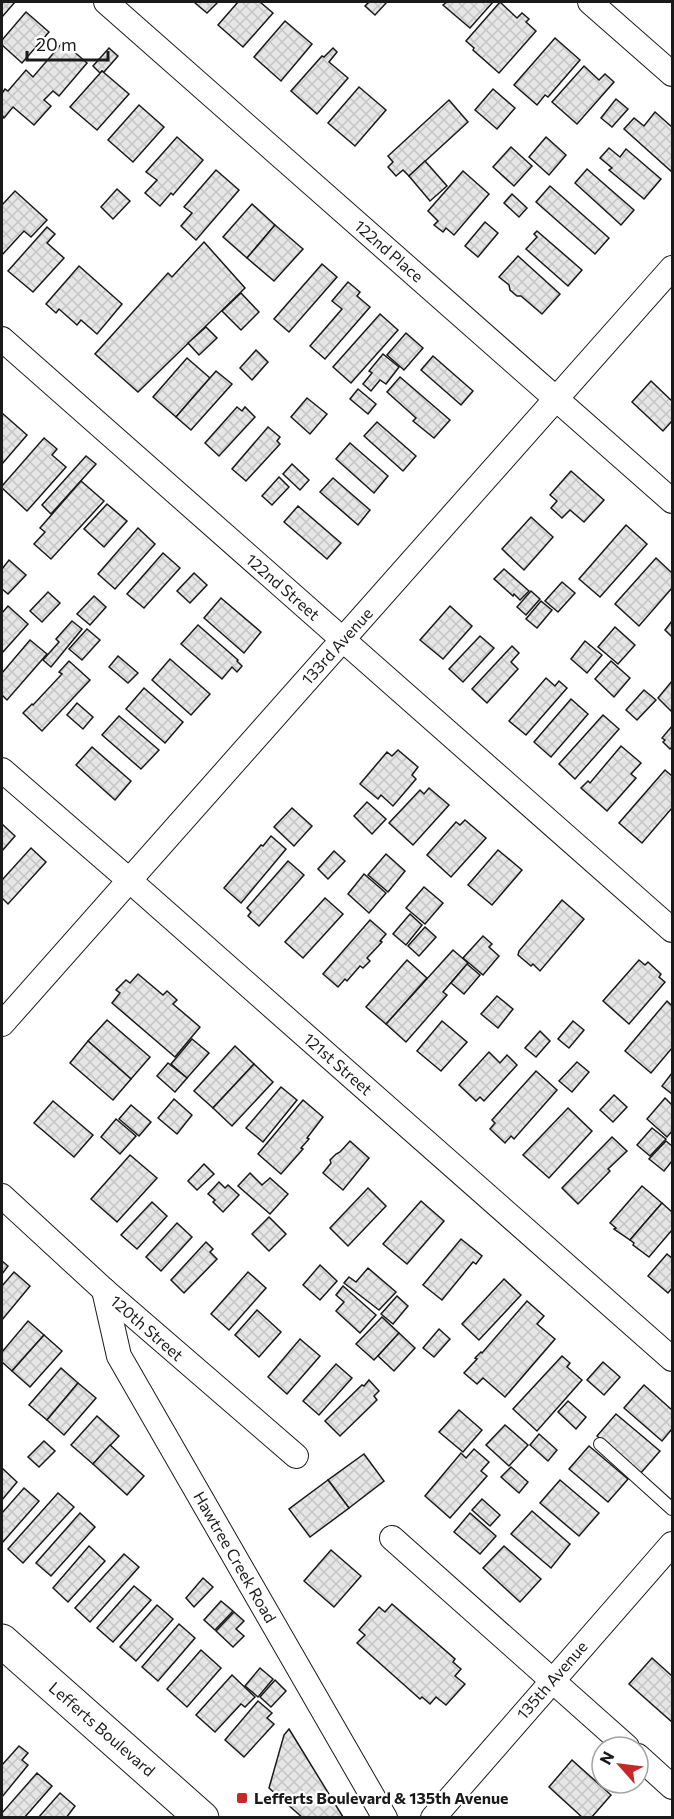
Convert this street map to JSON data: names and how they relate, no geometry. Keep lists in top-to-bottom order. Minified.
{"streets":{"main road":["Lefferts Boulevard"],"street":["122nd Place","122nd Street","133rd Avenue","121st Street","120th Street","Hawtree Creek Road","135th Avenue"]},"crossings":[["122nd Place","133rd Avenue"],["122nd Street","133rd Avenue"],["133rd Avenue","121st Street"],["120th Street","Hawtree Creek Road"]],"places":{"transit":["Lefferts Boulevard & 135th Avenue"]},"scale_bar":"20 m","north":"top left"}
